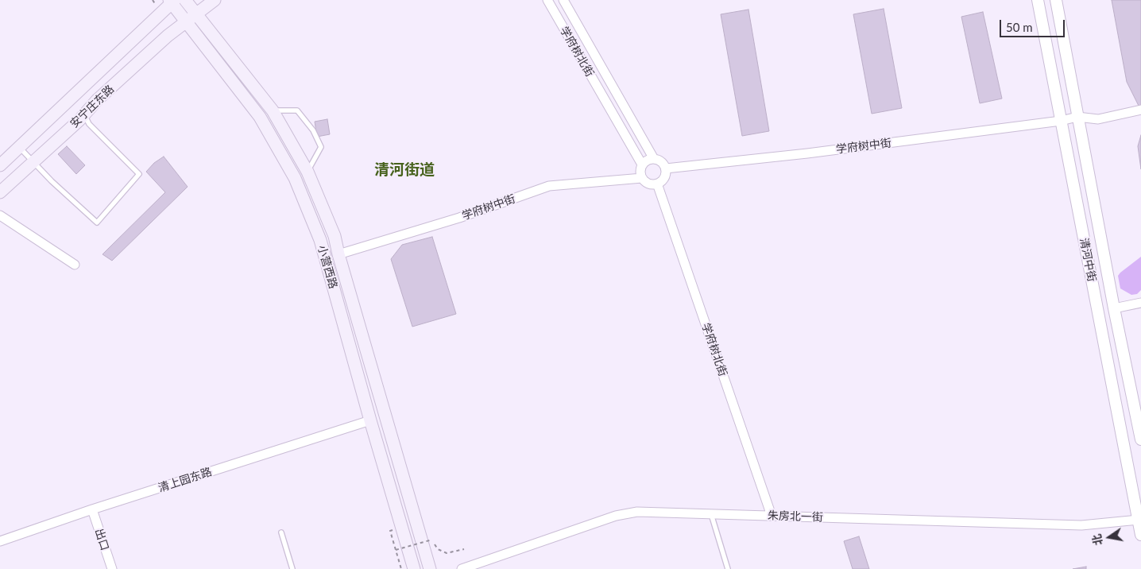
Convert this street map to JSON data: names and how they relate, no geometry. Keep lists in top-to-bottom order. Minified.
{"streets":{"main road":["安宁庄东路","小营西路"],"street":["学府树北街","学府树中街","清河中街","清上园东路","朱房北一街","出口"]},"crossings":[["学府树北街","学府树中街"],["学府树北街","朱房北一街"],["安宁庄东路","小营西路"],["学府树中街","清河中街"],["学府树中街","小营西路"],["清河中街","朱房北一街"],["小营西路","清上园东路"],["清上园东路","出口"]],"districts":["清河街道"],"scale_bar":"50 m","north":"left"}
